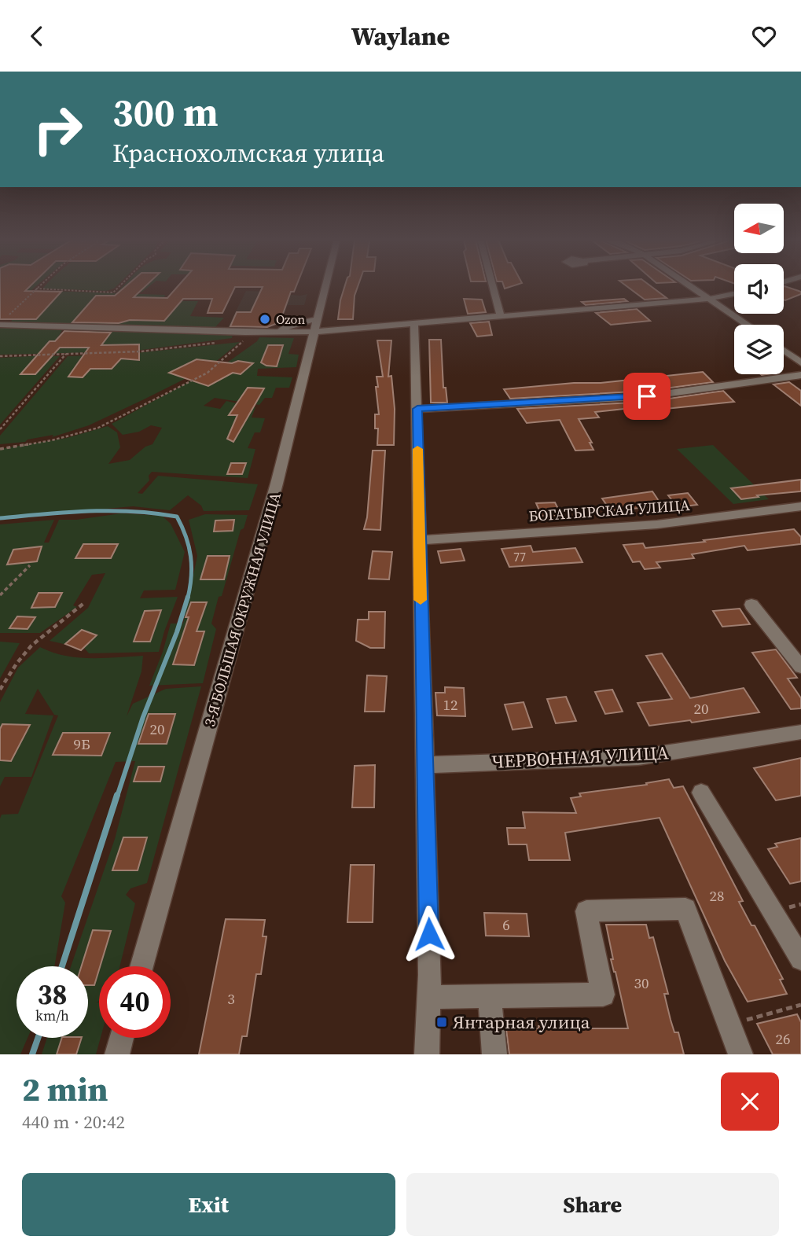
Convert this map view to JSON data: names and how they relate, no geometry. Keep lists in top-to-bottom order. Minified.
{"streets":{"street":["БОГАТЫРСКАЯ УЛИЦА","3-Я БОЛЬШАЯ ОКРУЖНАЯ УЛИЦА","ЧЕРВОННАЯ УЛИЦА"]},"places":{"other":["Ozon"],"transit":["Янтарная улица"]},"house_numbers":["77","12","20","20","9Б","28","6","30","3","26"],"north":"left","page":{"header":"Waylane","turn":["300 m","Краснохолмская улица"],"speed":"38 km/h","limit":"40","heading":["2 min","440 m · 20:42"],"buttons":["Exit","Share"]}}
